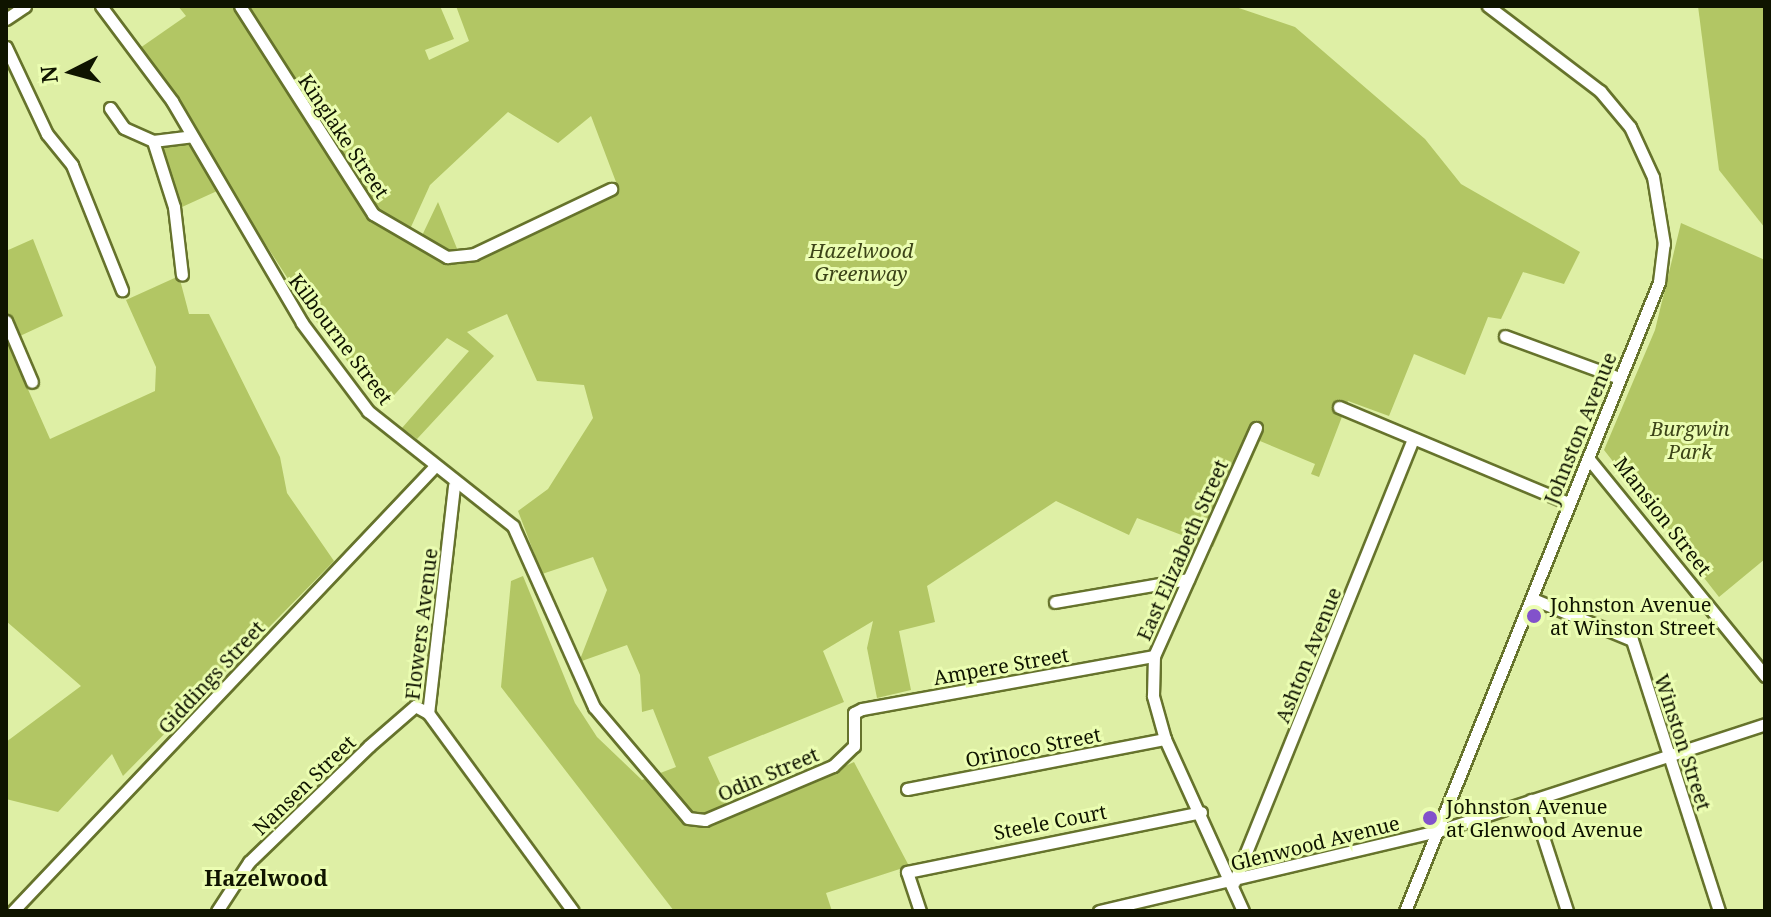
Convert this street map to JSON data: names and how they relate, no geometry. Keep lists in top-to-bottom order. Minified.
{"streets":{"street":["Kinglake Street","Kilbourne Street","Johnston Avenue","Mansion Street","East Elizabeth Street","Flowers Avenue","Ashton Avenue","Ampere Street","Giddings Street","Winston Street","Orinoco Street","Odin Street","Nansen Street","Steele Court","Glenwood Avenue"]},"crossings":[["Kilbourne Street","Flowers Avenue"],["Kilbourne Street","Giddings Street"],["Kilbourne Street","Odin Street"],["Johnston Avenue","Mansion Street"],["Johnston Avenue","Winston Street"],["Johnston Avenue","Glenwood Avenue"],["East Elizabeth Street","Ashton Avenue"],["East Elizabeth Street","Ampere Street"],["East Elizabeth Street","Orinoco Street"],["East Elizabeth Street","Steele Court"],["East Elizabeth Street","Glenwood Avenue"],["Flowers Avenue","Nansen Street"],["Ashton Avenue","Glenwood Avenue"],["Ampere Street","Odin Street"],["Winston Street","Glenwood Avenue"]],"districts":["Hazelwood"],"parks":["Hazelwood Greenway","Burgwin Park"],"places":["Johnston Avenue at Winston Street","Johnston Avenue at Glenwood Avenue"],"north":"left"}
